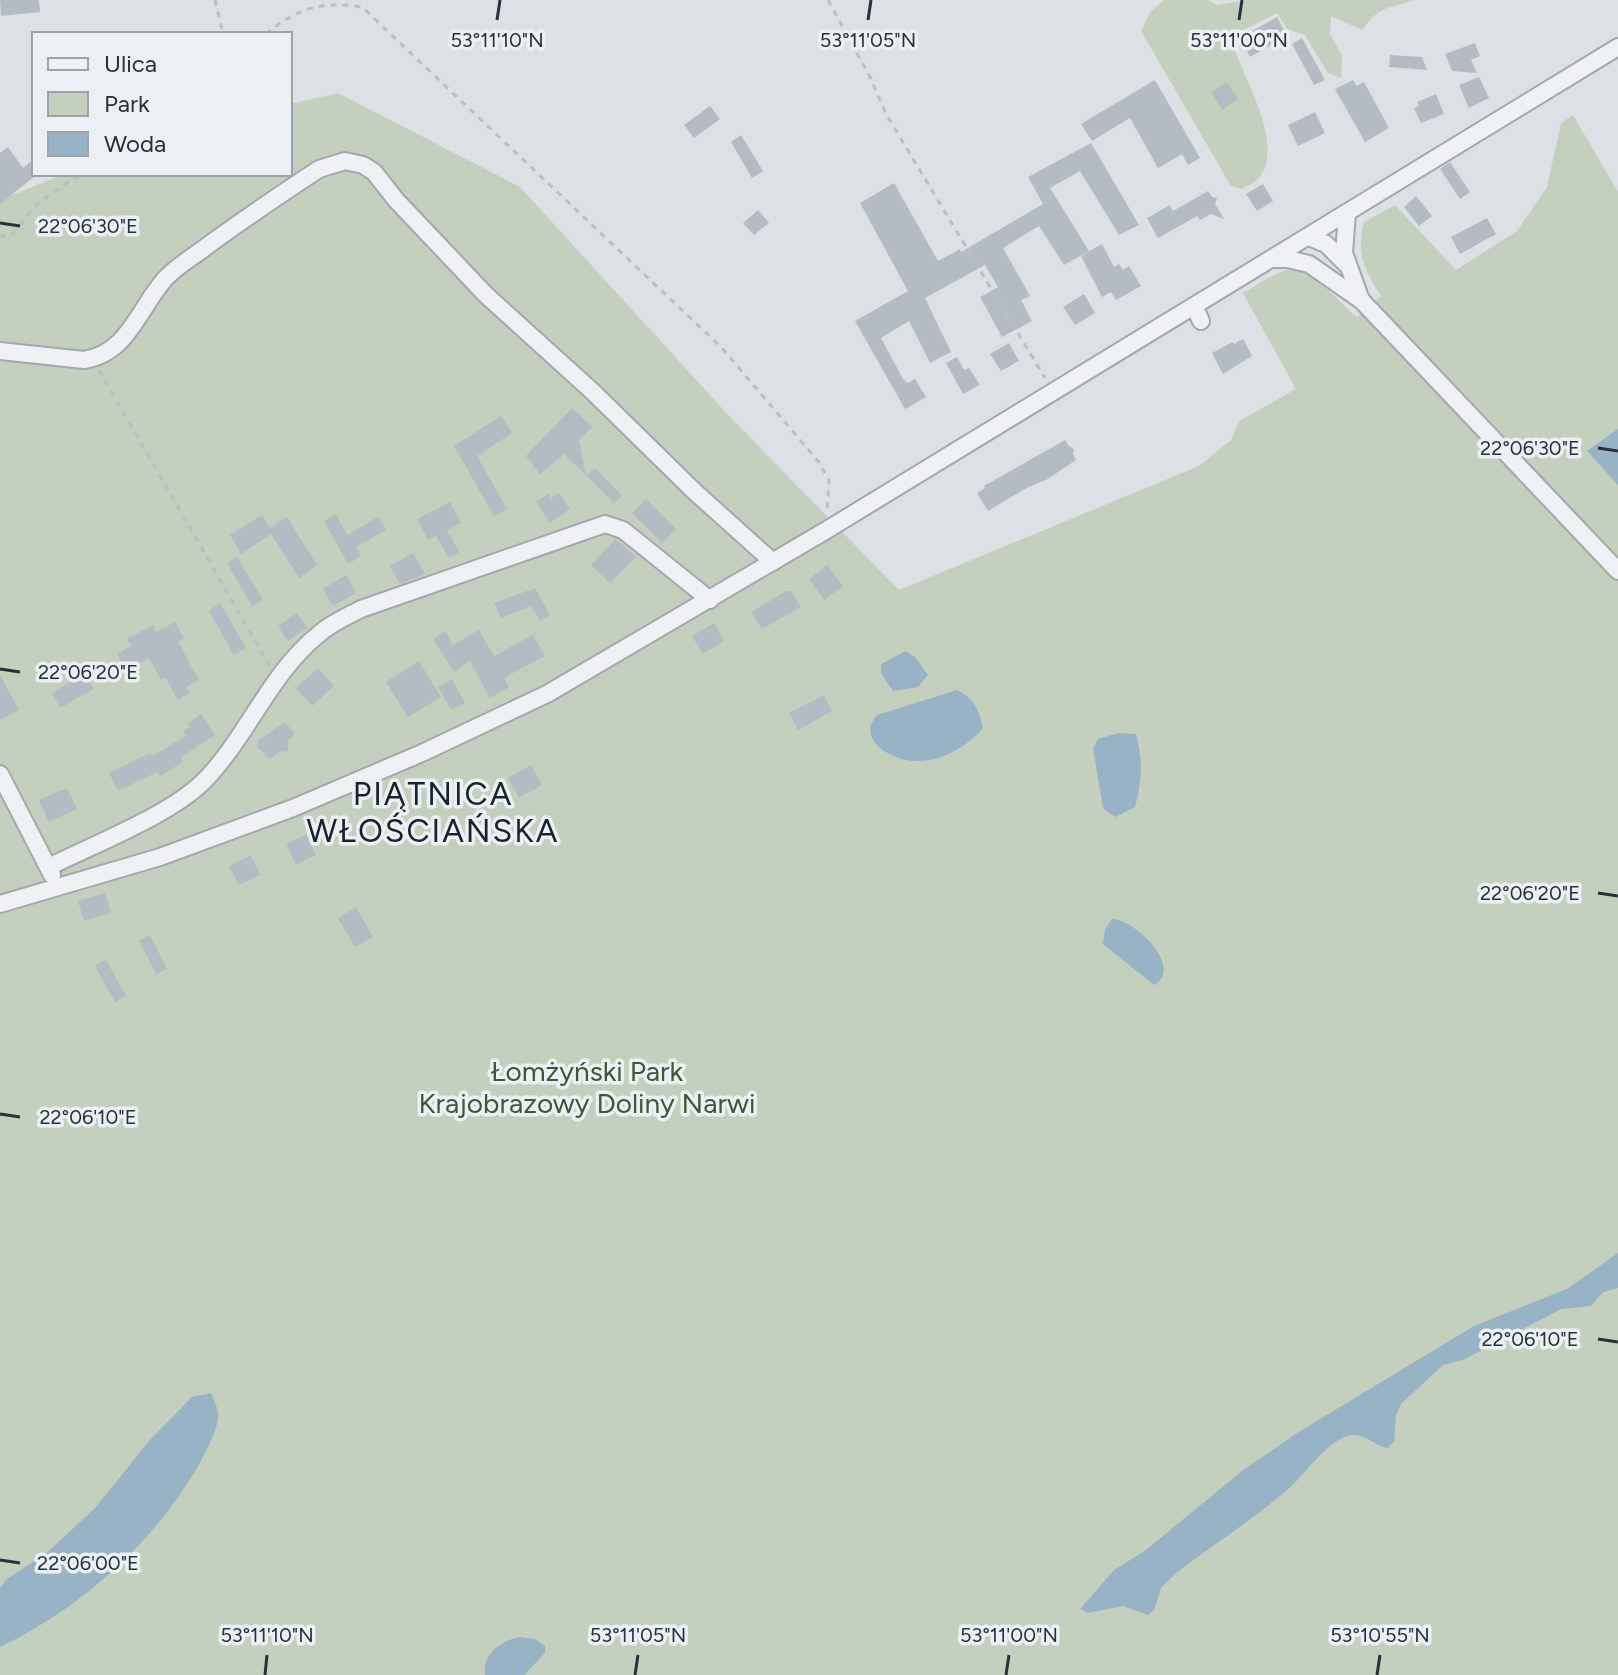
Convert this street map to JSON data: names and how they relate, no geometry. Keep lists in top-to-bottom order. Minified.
{"districts":["PIĄTNICA WŁOŚCIAŃSKA"],"parks":["Łomżyński Park Krajobrazowy Doliny Narwi"],"legend":["Ulica","Park","Woda"],"coordinates":["53°11'10\"N","53°11'05\"N","53°11'00\"N","22°06'30\"E","22°06'20\"E","22°06'10\"E","22°06'00\"E","53°10'55\"N"]}
